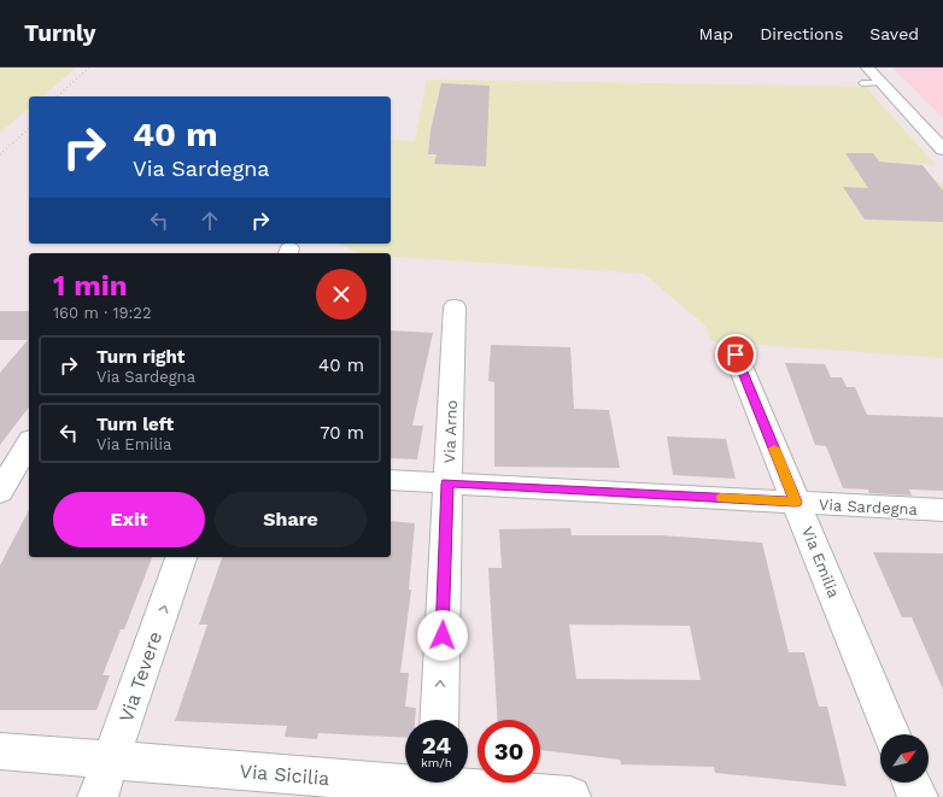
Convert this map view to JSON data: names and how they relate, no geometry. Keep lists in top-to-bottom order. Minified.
{"streets":{"street":["Via Arno","Via Sardegna","Via Emilia","Via Tevere","Via Sicilia"]},"crossings":[["Via Arno","Via Sardegna"],["Via Sardegna","Via Emilia"],["Via Tevere","Via Sicilia"]],"one_way":["Via Arno","Via Tevere"],"north":"top right","page":{"header":"Turnly","nav":["Map","Directions","Saved"],"turn":["40 m","Via Sardegna"],"heading":["1 min","160 m · 19:22"],"list":[{"name":"Turn right","note":"Via Sardegna","value":"40 m"},{"name":"Turn left","note":"Via Emilia","value":"70 m"}],"buttons":["Exit","Share"],"speed":"24 km/h","limit":"30"}}
